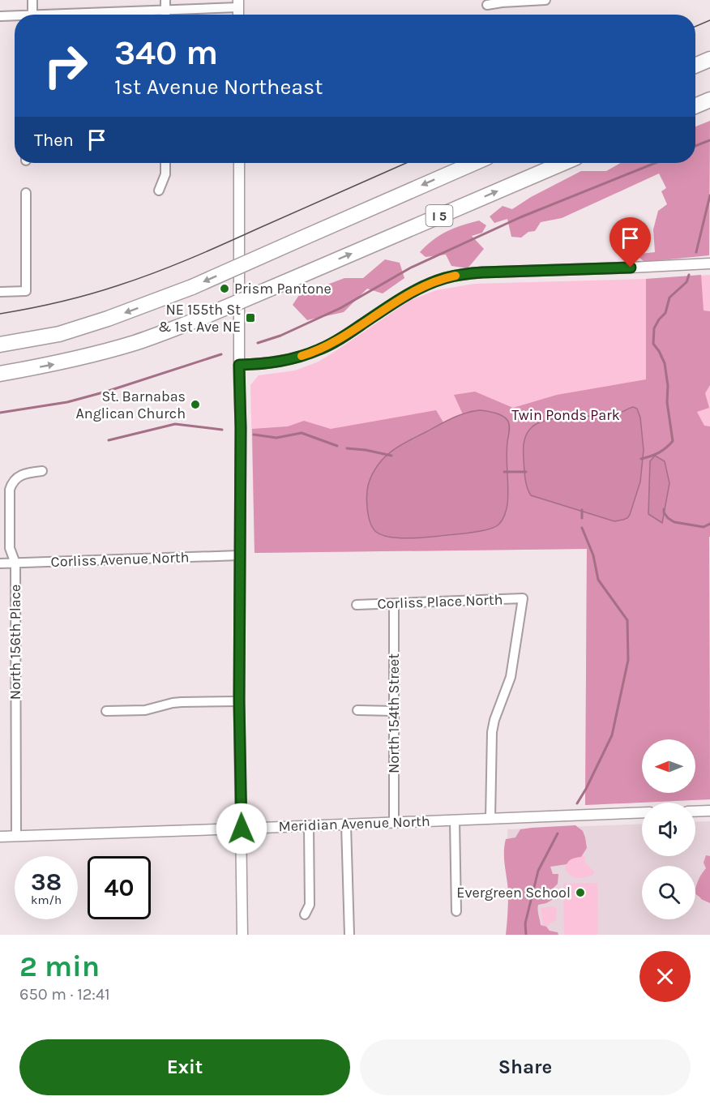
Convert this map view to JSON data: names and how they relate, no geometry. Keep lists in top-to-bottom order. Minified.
{"streets":{"highway":["I 5"],"street":["Corliss Avenue North","Corliss Place North","North 156th Place","North 154th Street","Meridian Avenue North"]},"crossings":[["Corliss Avenue North","North 156th Place"],["Corliss Place North","North 154th Street"],["Corliss Place North","Meridian Avenue North"],["North 156th Place","Meridian Avenue North"],["North 154th Street","Meridian Avenue North"]],"parks":["Twin Ponds Park"],"places":{"other":["Prism Pantone","St. Barnabas Anglican Church","Evergreen School"],"transit":["NE 155th St & 1st Ave NE"]},"north":"left","page":{"turn":["340 m","1st Avenue Northeast"],"then":"Then","speed":"38 km/h","limit":"40","heading":["2 min","650 m · 12:41"],"buttons":["Exit","Share"]}}
